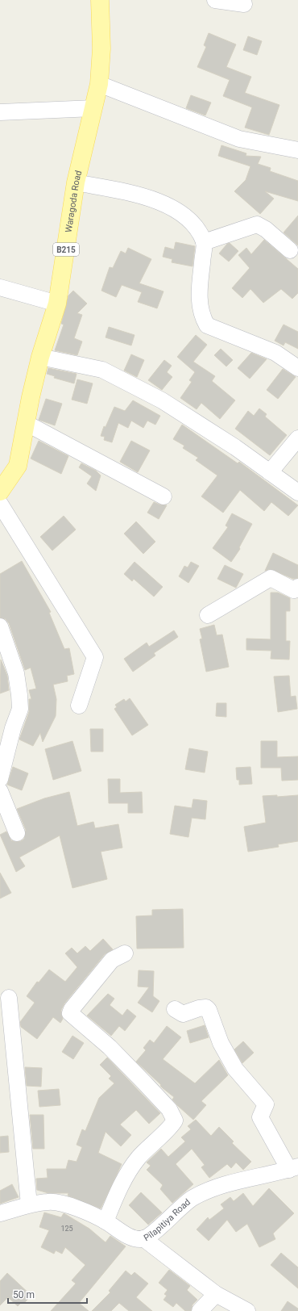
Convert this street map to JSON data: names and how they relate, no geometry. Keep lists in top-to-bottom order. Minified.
{"streets":{"main road":["Waragoda Road","B215"],"street":["Pilapitiya Road"]},"house_numbers":["125"],"scale_bar":"50 m"}
